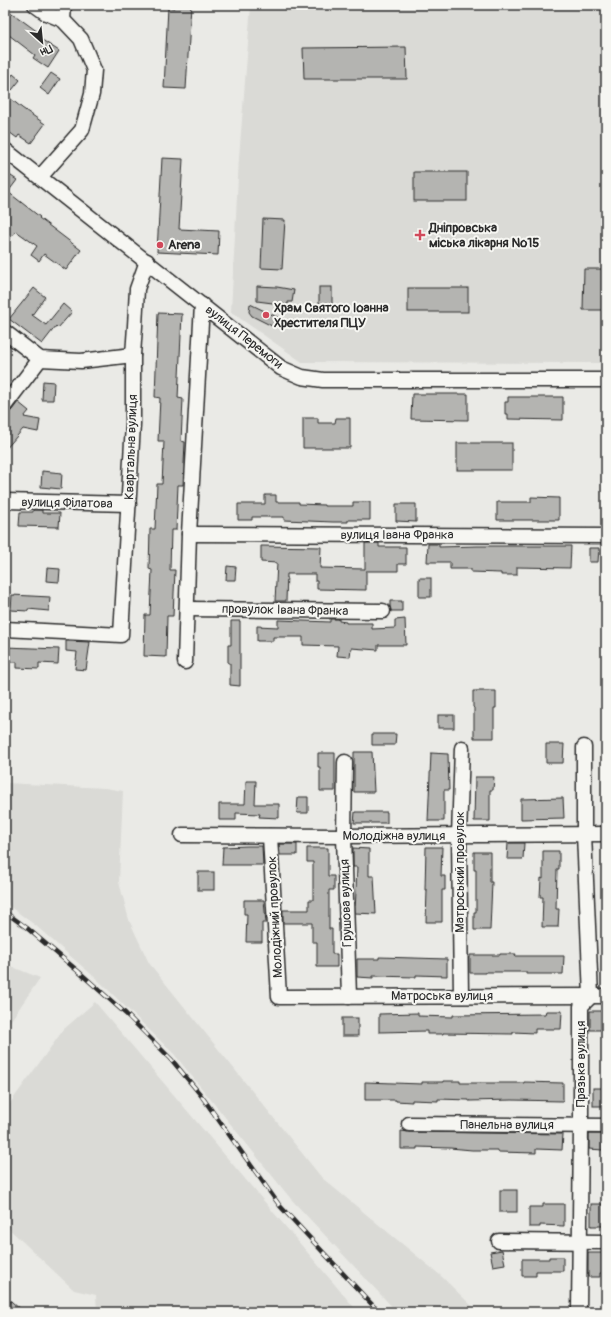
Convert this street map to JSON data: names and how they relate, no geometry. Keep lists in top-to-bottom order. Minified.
{"streets":{"street":["вулиця Перемоги","Квартальна вулиця","вулиця Філатова","вулиця Івана Франка","провулок Івана Франка","Молодіжна вулиця","Матроський провулок","Грушова вулиця","Молодіжний провулок","Матроська вулиця","Празька вулиця","Панельна вулиця"]},"crossings":[["вулиця Перемоги","Квартальна вулиця"],["Квартальна вулиця","вулиця Філатова"],["Молодіжна вулиця","Матроський провулок"],["Молодіжна вулиця","Грушова вулиця"],["Молодіжна вулиця","Молодіжний провулок"],["Матроський провулок","Матроська вулиця"],["Грушова вулиця","Матроська вулиця"],["Молодіжний провулок","Матроська вулиця"],["Матроська вулиця","Празька вулиця"],["Празька вулиця","Панельна вулиця"]],"places":{"health":["Дніпровська міська лікарня №15"],"other":["Arena","Храм Святого Іоанна Хрестителя ПЦУ"]},"north":"bottom right"}
